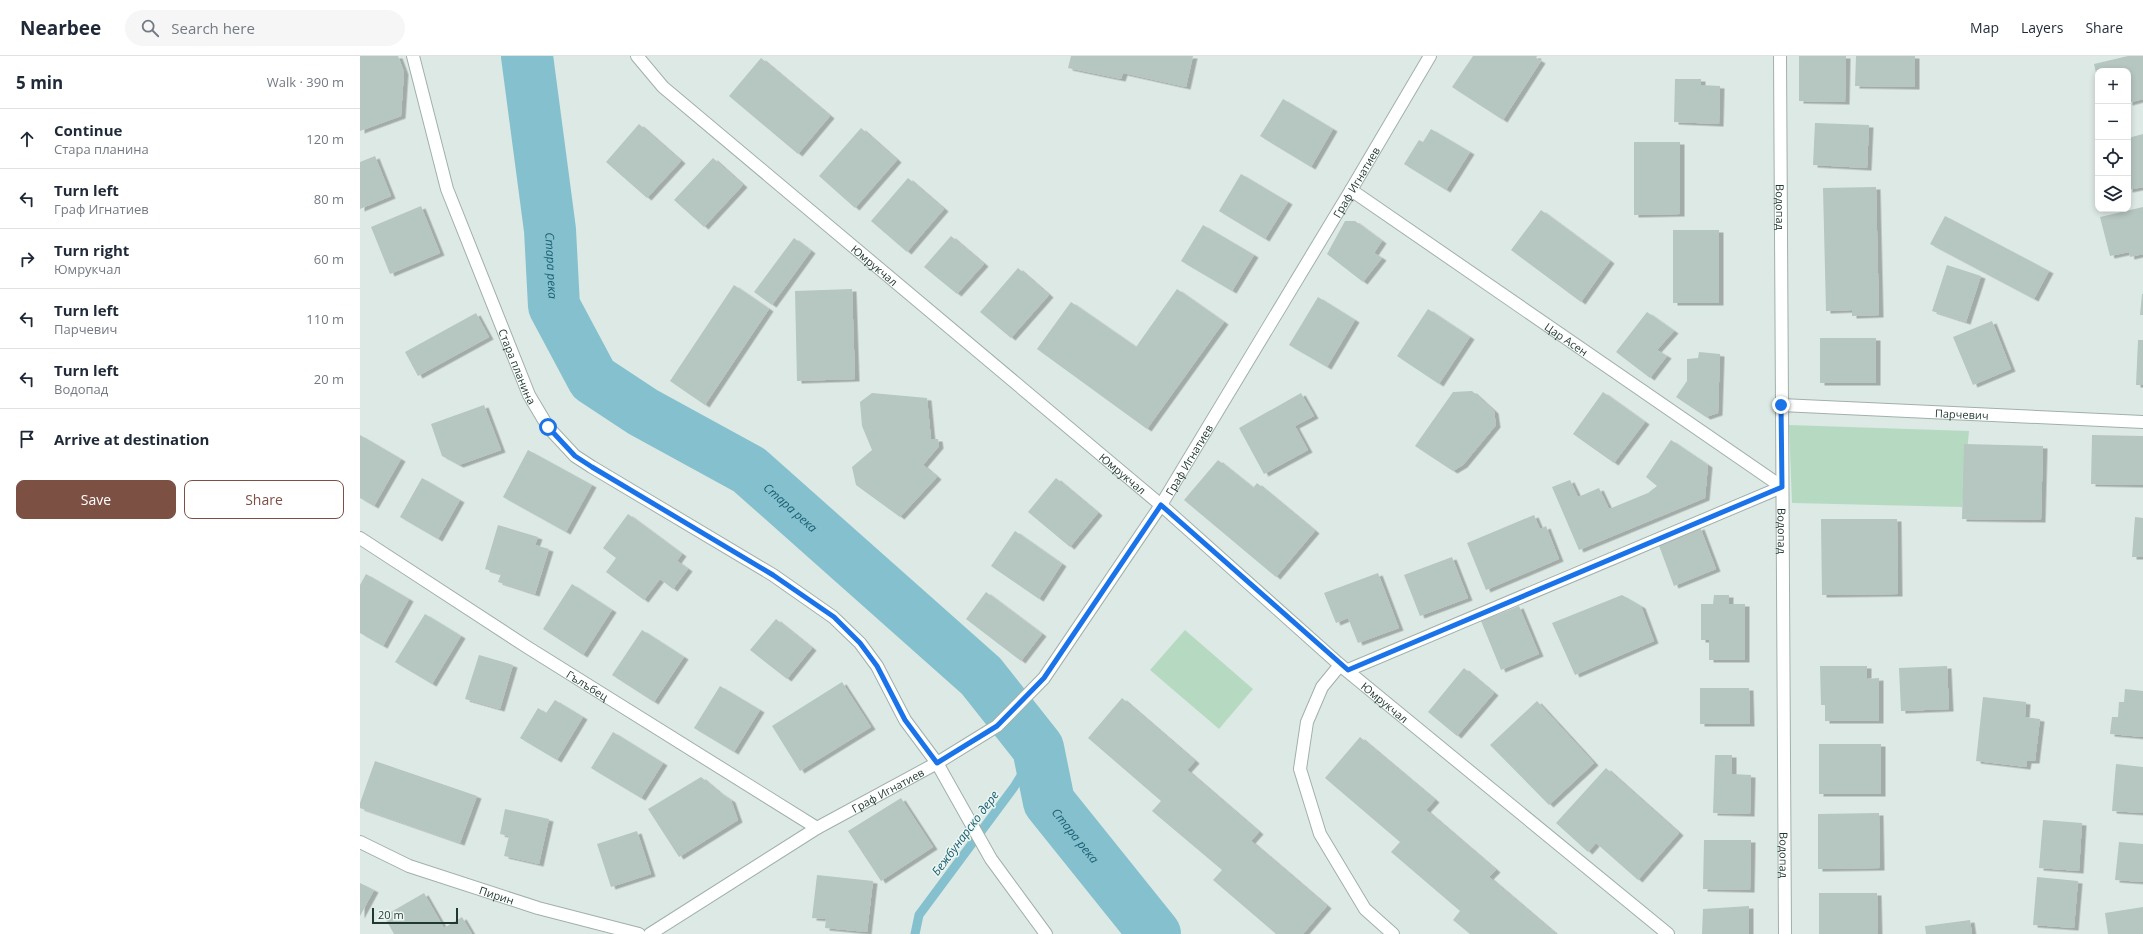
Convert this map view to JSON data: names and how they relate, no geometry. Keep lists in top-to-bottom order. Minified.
{"streets":{"street":["Граф Игнатиев","Водопад","Юмрукчал","Цар Асен","Стара планина","Парчевич","Гълъбец","Пирин"]},"crossings":[["Граф Игнатиев","Юмрукчал"],["Граф Игнатиев","Цар Асен"],["Граф Игнатиев","Стара планина"],["Граф Игнатиев","Гълъбец"],["Водопад","Цар Асен"],["Водопад","Парчевич"]],"water":["Стара река","Бежбунарско дере"],"scale_bar":"20 m","page":{"header":"Nearbee","search":"Search here","nav":["Map","Layers","Share"],"heading":["5 min","Walk · 390 m"],"map_buttons":["+","−"],"list":[["Continue","Стара планина","120 m"],["Turn left","Граф Игнатиев","80 m"],["Turn right","Юмрукчал","60 m"],["Turn left","Парчевич","110 m"],["Turn left","Водопад","20 m"],"Arrive at destination"],"buttons":["Save","Share"],"scale":"20 m"}}
